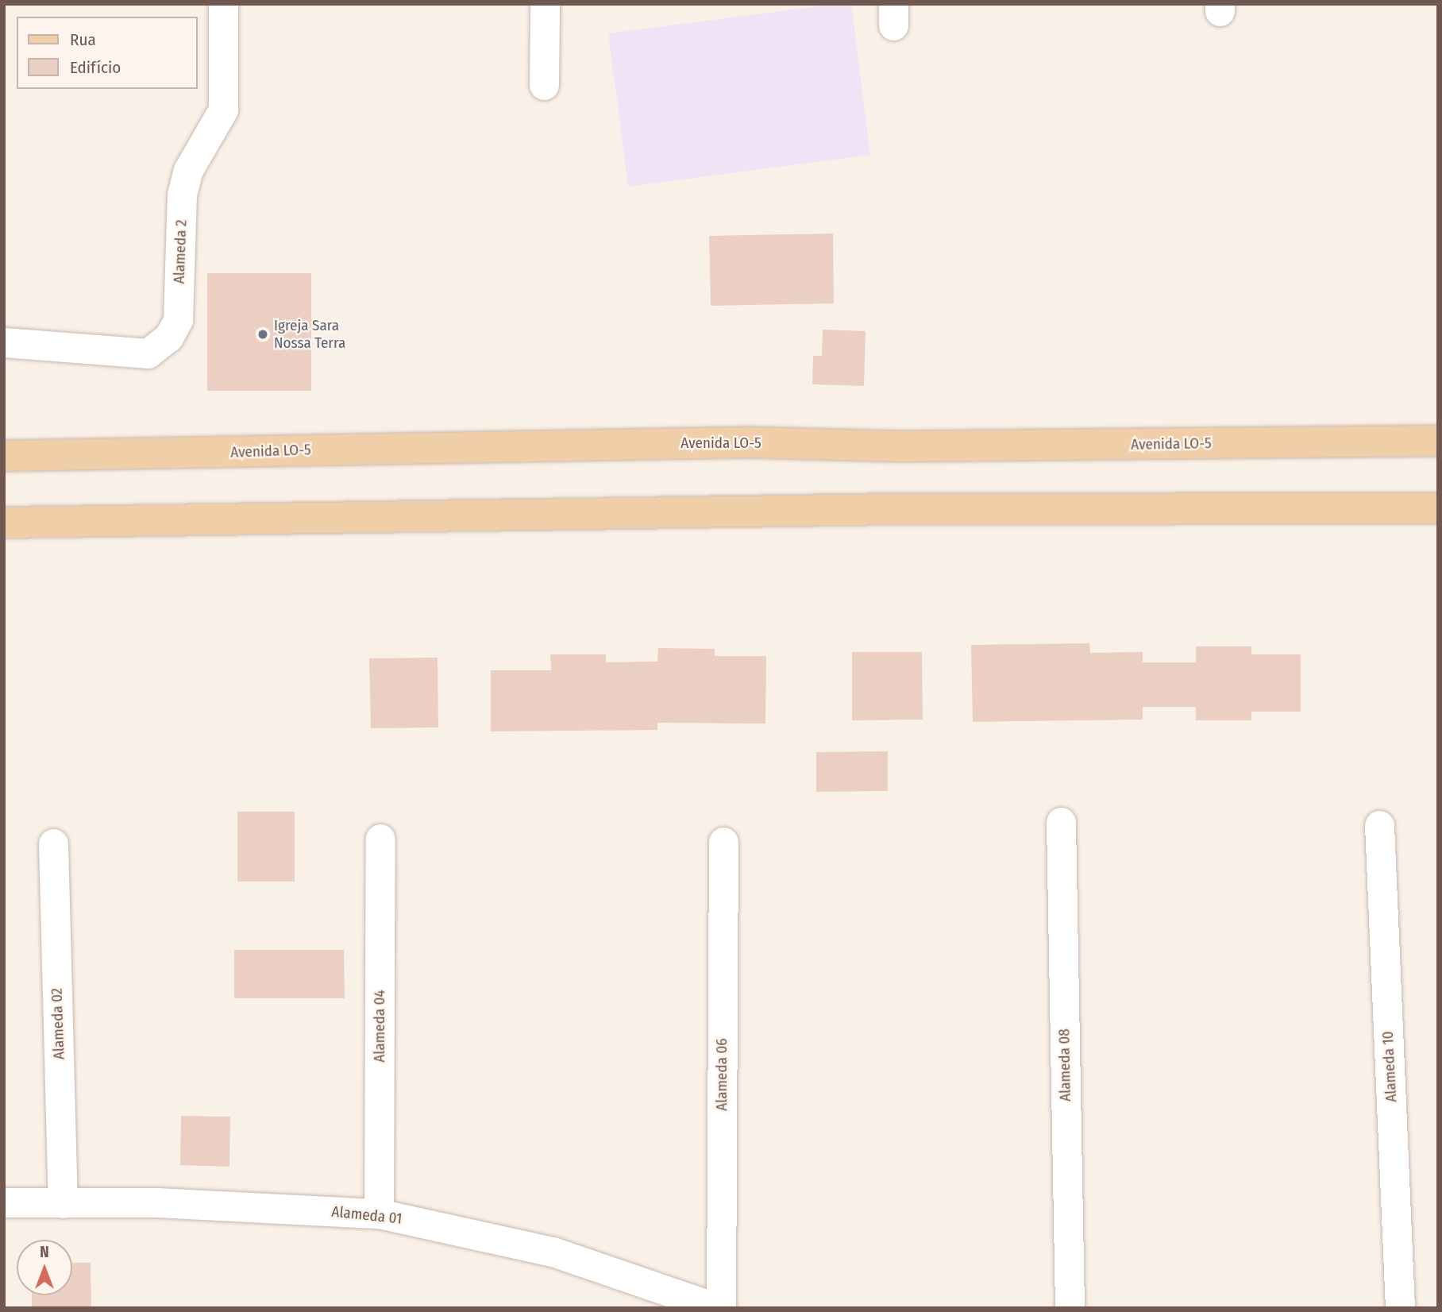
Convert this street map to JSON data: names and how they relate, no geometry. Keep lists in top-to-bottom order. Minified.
{"streets":{"main road":["Avenida LO-5"],"street":["Alameda 2","Alameda 02","Alameda 04","Alameda 08","Alameda 10","Alameda 06","Alameda 01"]},"crossings":[["Alameda 02","Alameda 01"],["Alameda 04","Alameda 01"],["Alameda 06","Alameda 01"]],"places":["Igreja Sara Nossa Terra"],"legend":["Rua","Edifício"],"north":"top"}
